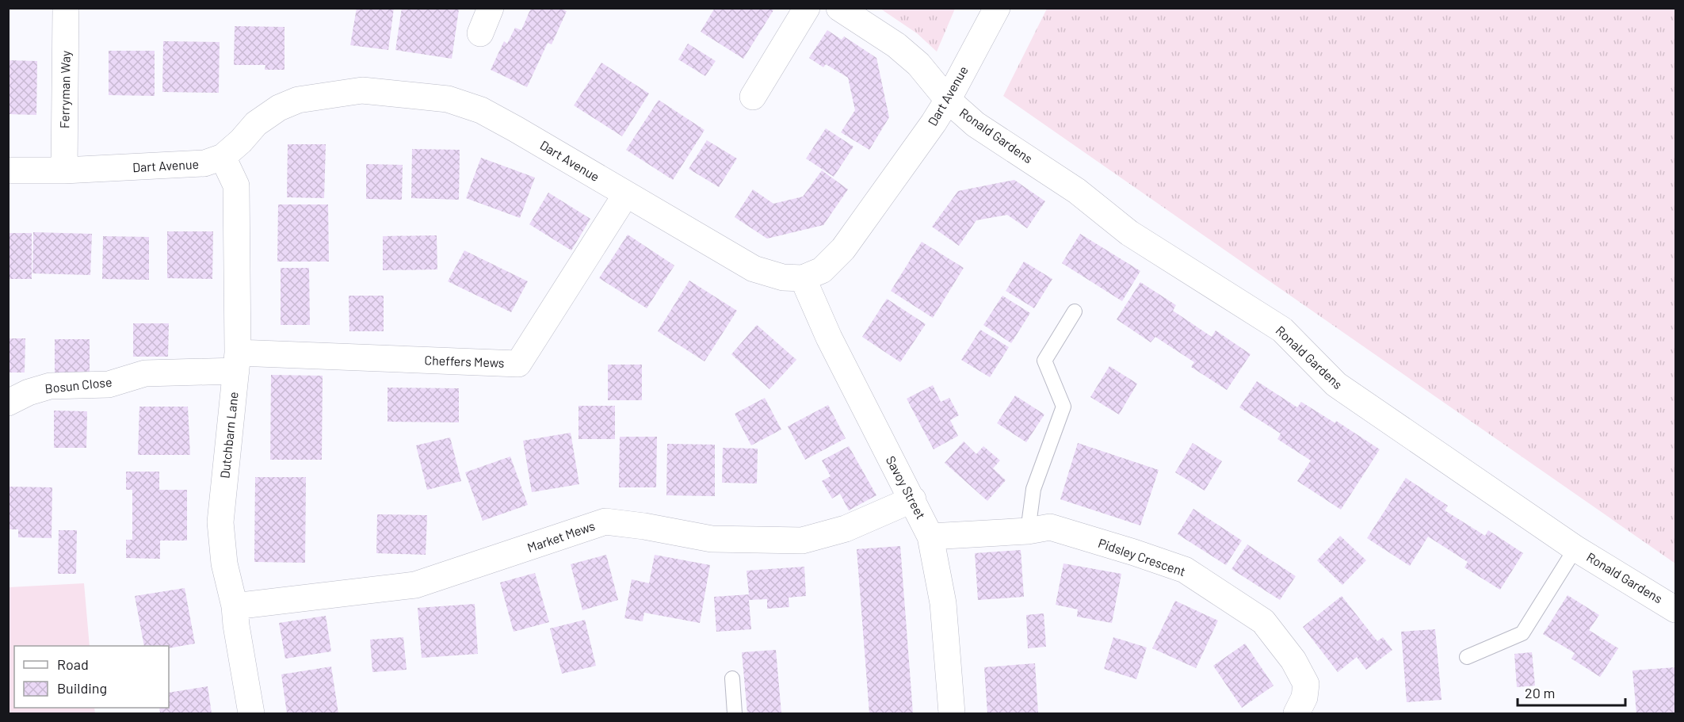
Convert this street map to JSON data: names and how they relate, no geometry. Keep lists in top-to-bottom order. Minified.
{"streets":{"street":["Ferryman Way","Dart Avenue","Ronald Gardens","Cheffers Mews","Bosun Close","Dutchbarn Lane","Savoy Street","Market Mews","Pidsley Crescent"]},"crossings":[["Ferryman Way","Dart Avenue"],["Dart Avenue","Ronald Gardens"],["Dart Avenue","Cheffers Mews"],["Dart Avenue","Dutchbarn Lane"],["Dart Avenue","Savoy Street"],["Cheffers Mews","Bosun Close"],["Cheffers Mews","Dutchbarn Lane"],["Bosun Close","Dutchbarn Lane"],["Dutchbarn Lane","Market Mews"],["Savoy Street","Market Mews"],["Savoy Street","Pidsley Crescent"]],"legend":["Road","Building"],"scale_bar":"20 m"}
